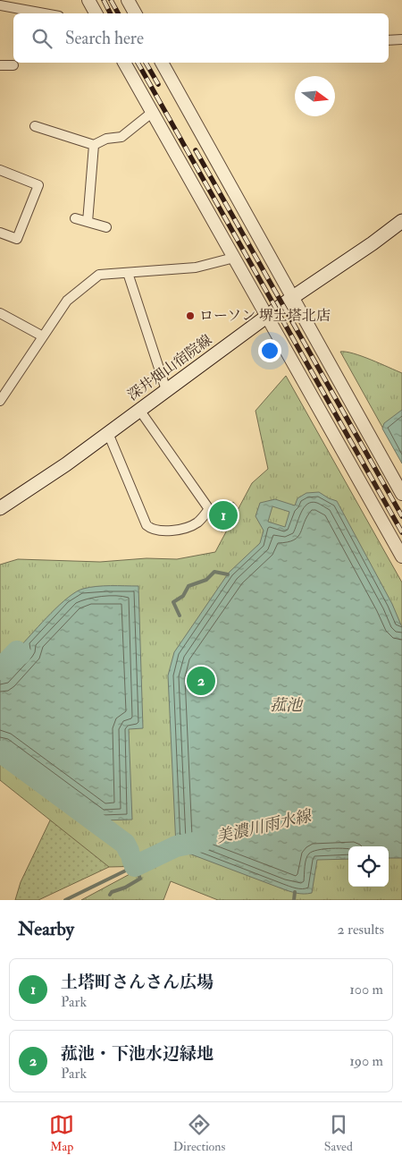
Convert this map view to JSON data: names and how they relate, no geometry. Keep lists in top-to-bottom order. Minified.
{"streets":{"main road":["深井畑山宿院線"]},"water":["菰池","美濃川雨水線"],"places":["ローソン 堺土塔北店"],"north":"right","page":{"search":"Search here","pins":["1","2"],"heading":["Nearby","2 results"],"list":[{"mark":"1","name":"土塔町さんさん広場","note":"Park","value":"100 m"},{"mark":"2","name":"菰池・下池水辺緑地","note":"Park","value":"190 m"}],"nav":["Map","Directions","Saved"]}}
